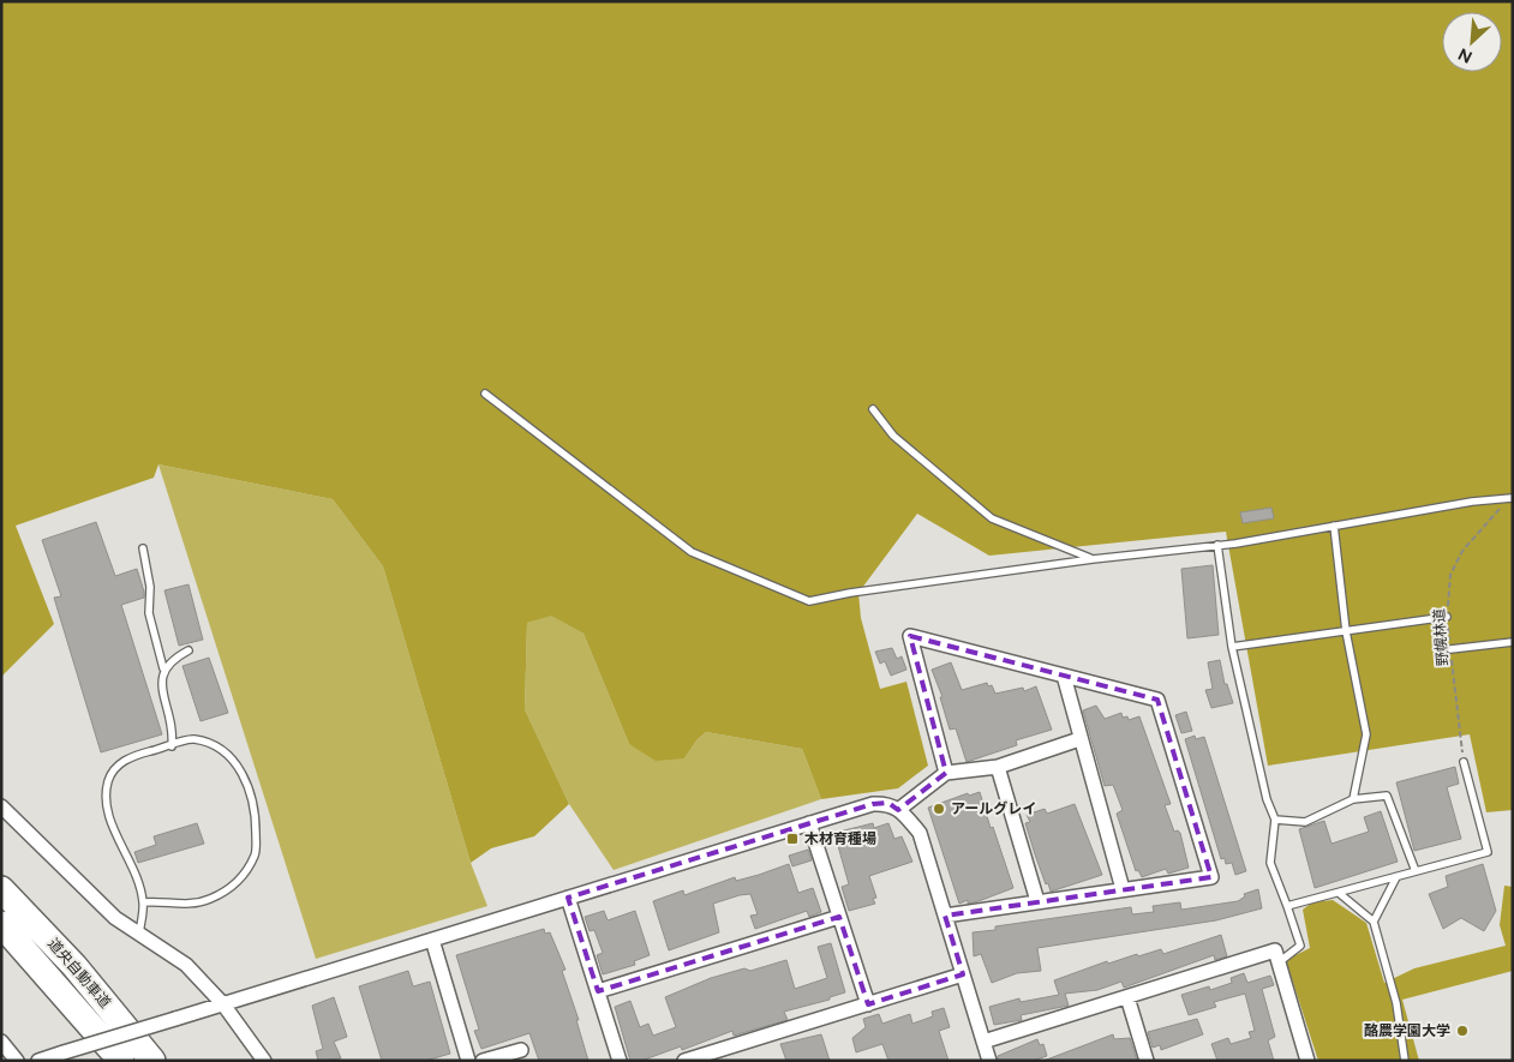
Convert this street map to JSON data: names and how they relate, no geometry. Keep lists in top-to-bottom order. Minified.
{"streets":{"highway":["道央自動車道"],"path":["野幌林道"]},"places":{"other":["アールグレイ","酪農学園大学"],"transit":["木材育種場"]},"north":"bottom left"}
